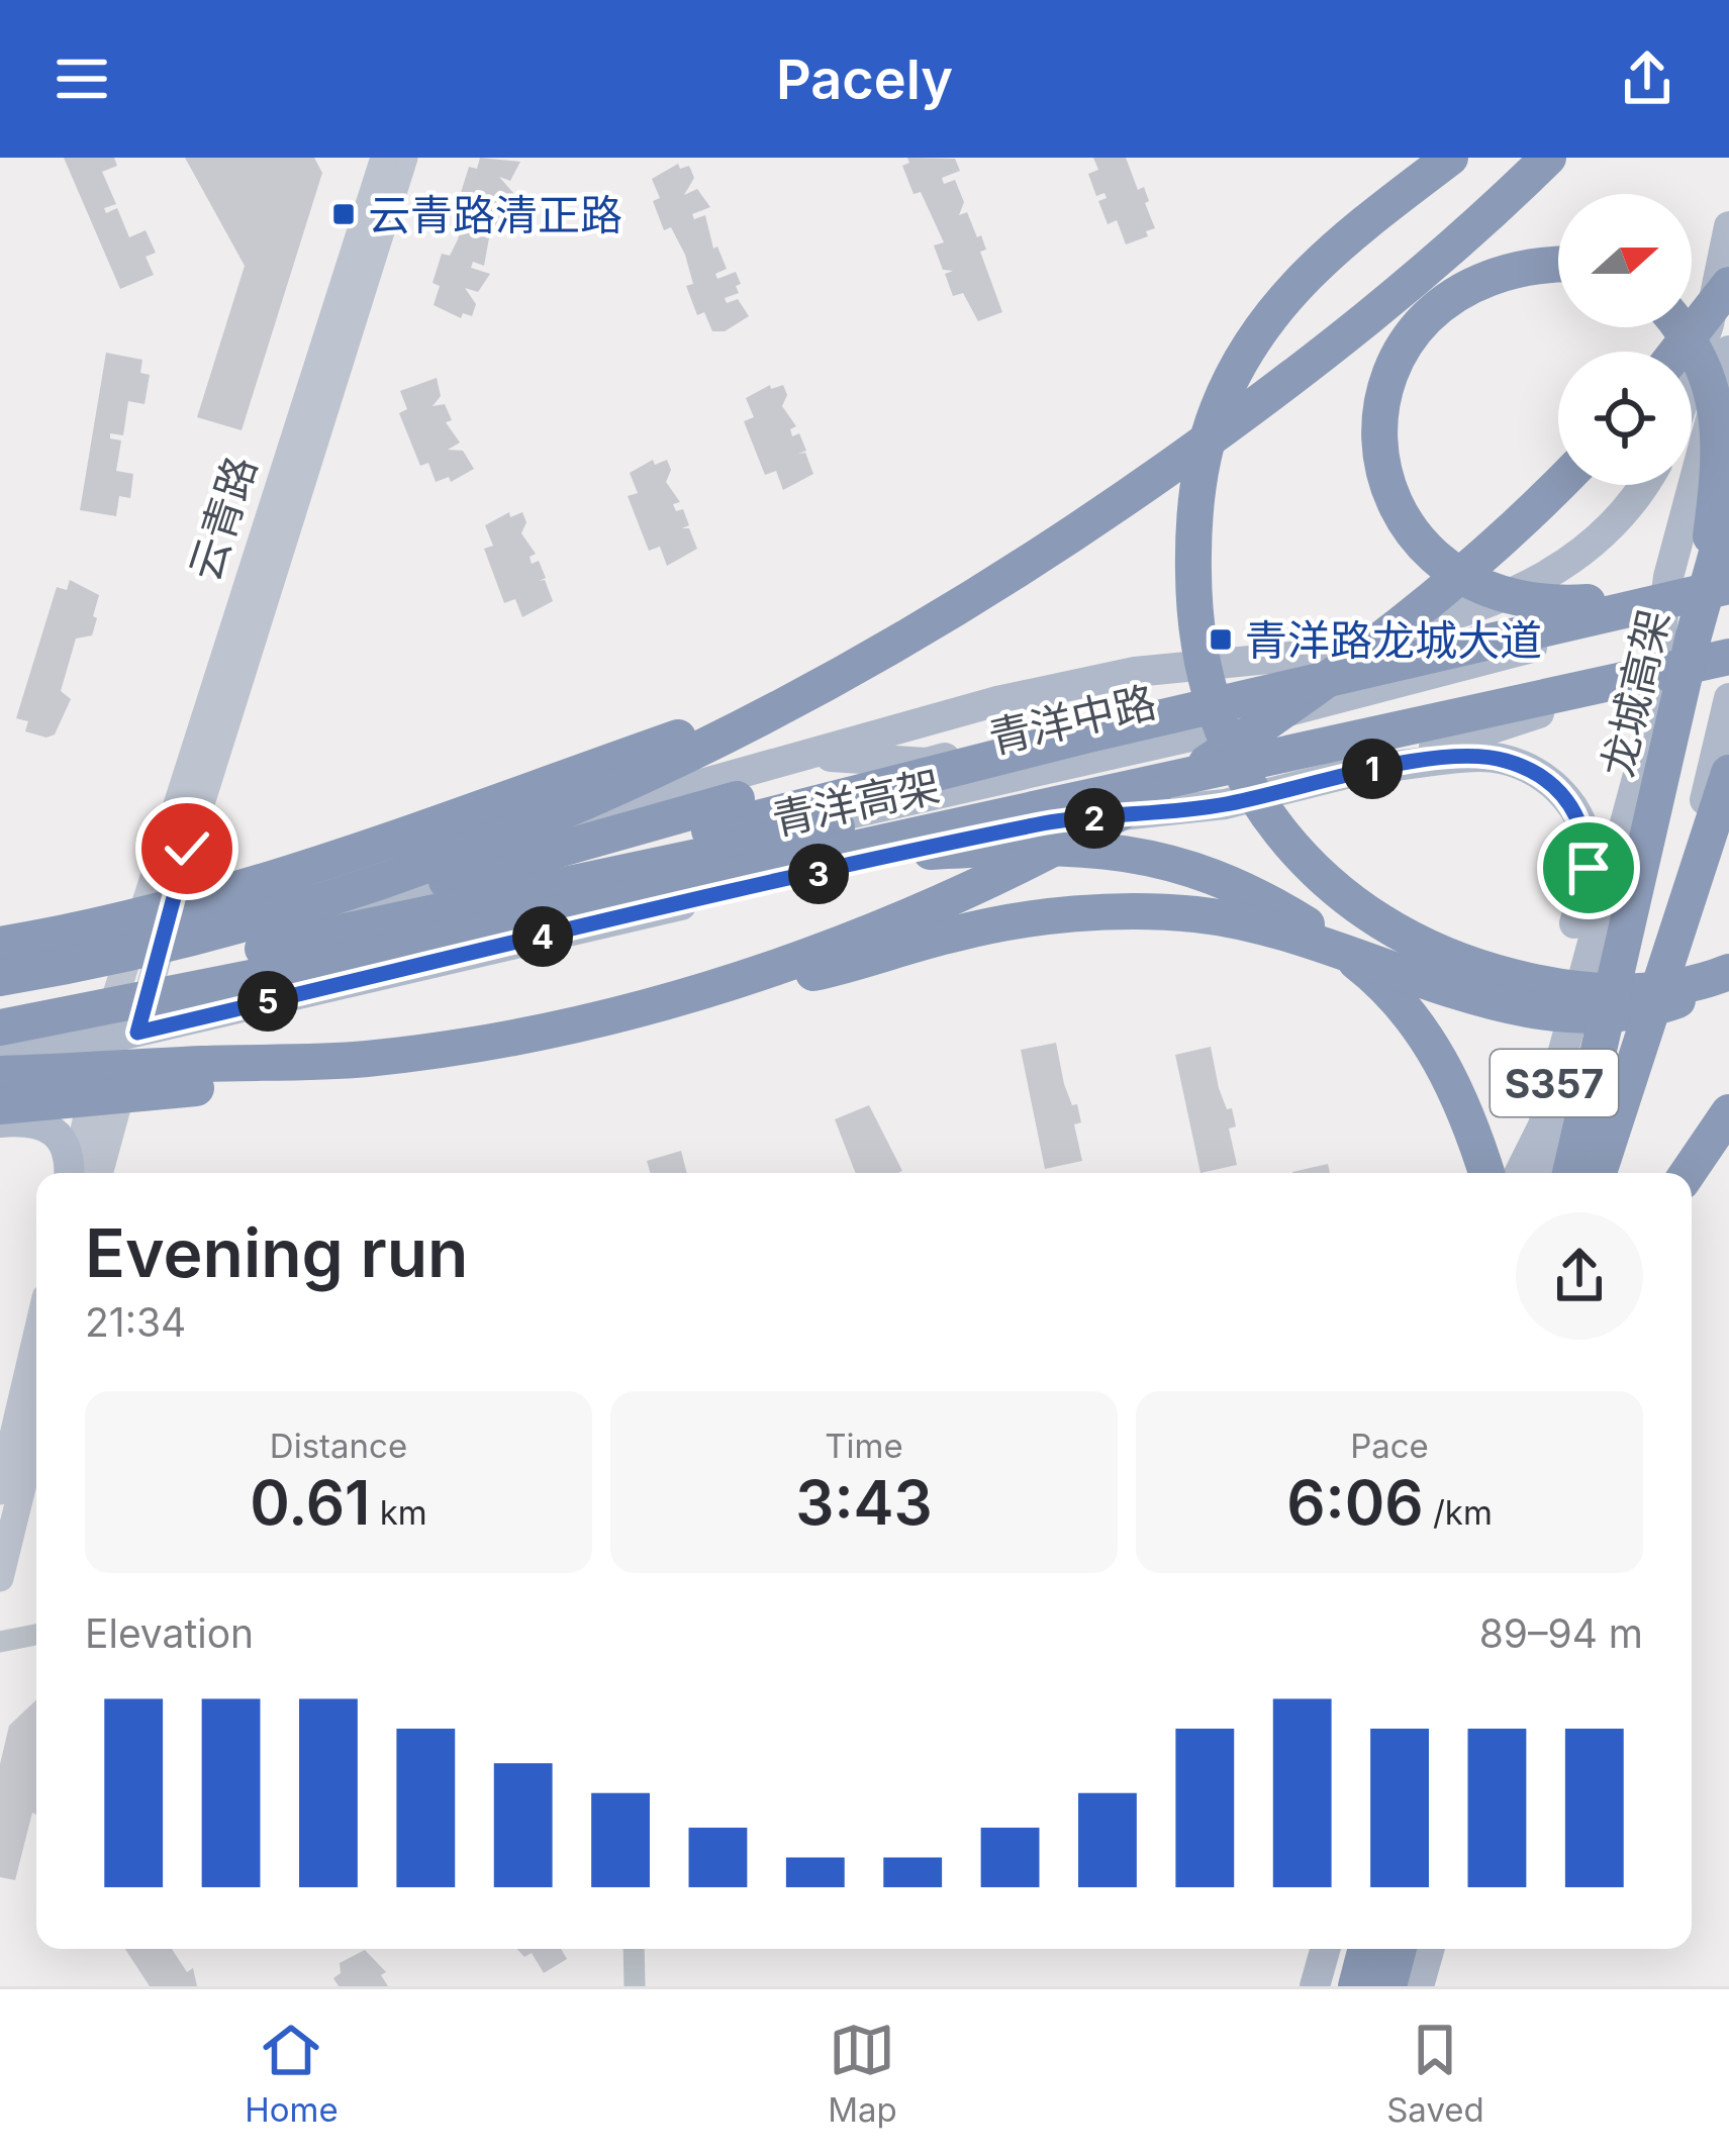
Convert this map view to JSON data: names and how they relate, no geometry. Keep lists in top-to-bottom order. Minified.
{"streets":{"highway":["龙城高架","青洋高架"],"main road":["青洋中路","S357"],"street":["云青路"]},"crossings":[["龙城高架","青洋高架"],["青洋中路","S357"]],"places":{"transit":["云青路清正路","青洋路龙城大道"]},"north":"right","page":{"header":"Pacely","pins":["1","2","3","4","5"],"heading":["Evening run","21:34"],"stats":[["Distance","0.61 km"],["Time","3:43"],["Pace","6:06 /km"]],"chart":["Elevation","89–94 m"],"tabs":["Home","Map","Saved"]}}
